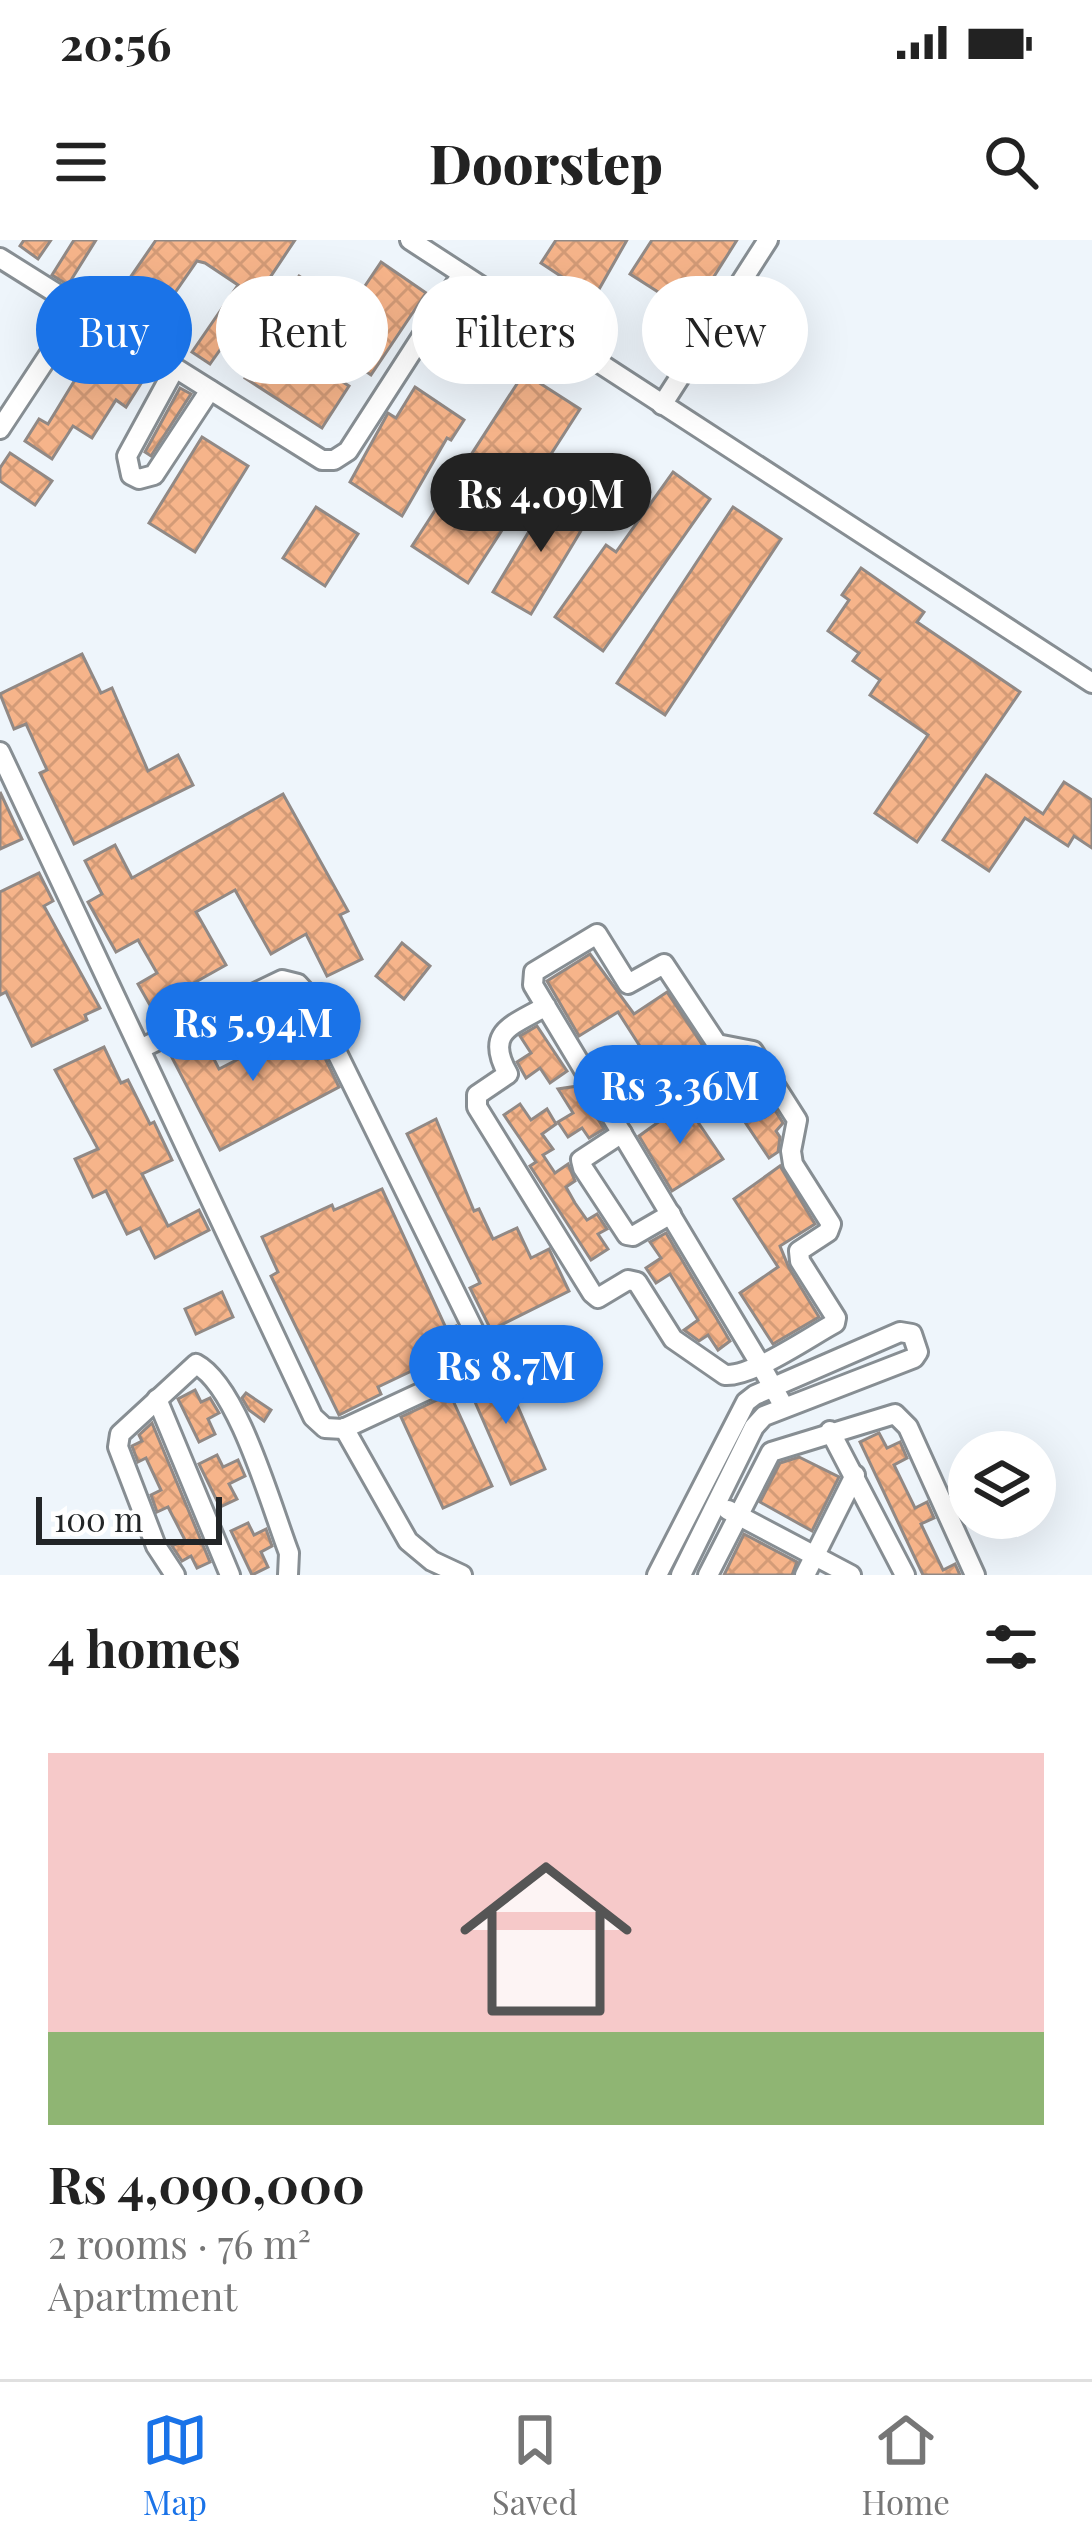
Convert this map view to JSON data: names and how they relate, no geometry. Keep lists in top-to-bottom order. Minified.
{"scale_bar":"100 m","page":{"status":"20:56","header":"Doorstep","chip":["Buy","Rent","Filters","New"],"price":["Rs 4.09M","Rs 5.94M","Rs 3.36M","Rs 8.7M"],"scale":"100 m","heading":"4 homes","list":[{"name":"Rs 4,090,000","note":"2 rooms · 76 m² · Apartment"}],"tabs":["Map","Saved","Home"]}}
